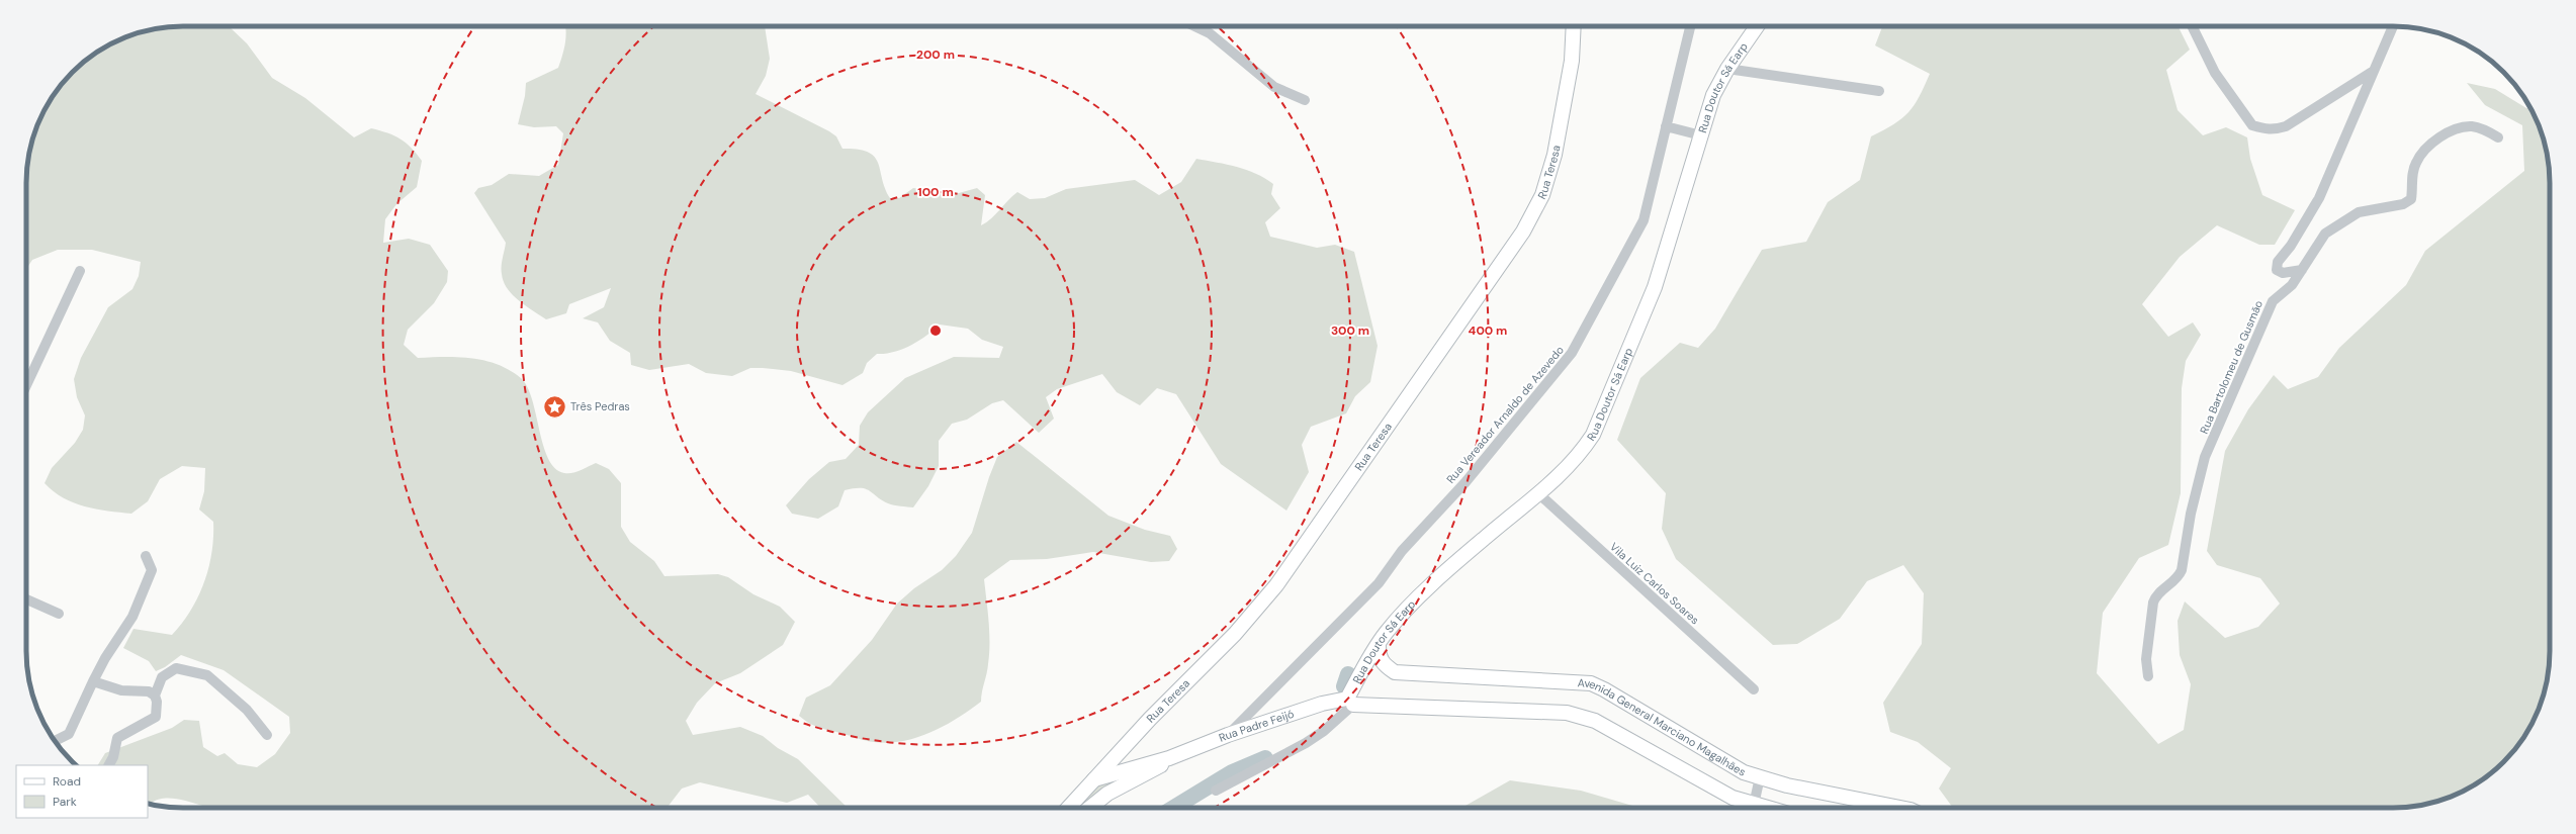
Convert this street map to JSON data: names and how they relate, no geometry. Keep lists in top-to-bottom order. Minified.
{"streets":{"main road":["Rua Doutor Sá Earp","Rua Teresa","Rua Padre Feijó","Avenida General Marciano Magalhães"],"street":["Rua Bartolomeu de Gusmão","Rua Vereador Arnaldo de Azevedo","Vila Luiz Carlos Soares"]},"crossings":[["Rua Doutor Sá Earp","Vila Luiz Carlos Soares"],["Rua Doutor Sá Earp","Rua Padre Feijó"],["Rua Doutor Sá Earp","Avenida General Marciano Magalhães"],["Rua Teresa","Rua Padre Feijó"],["Rua Vereador Arnaldo de Azevedo","Rua Padre Feijó"]],"places":{"place":["Três Pedras"]},"legend":["Road","Park"],"rings":["200 m","100 m","300 m","400 m"]}
